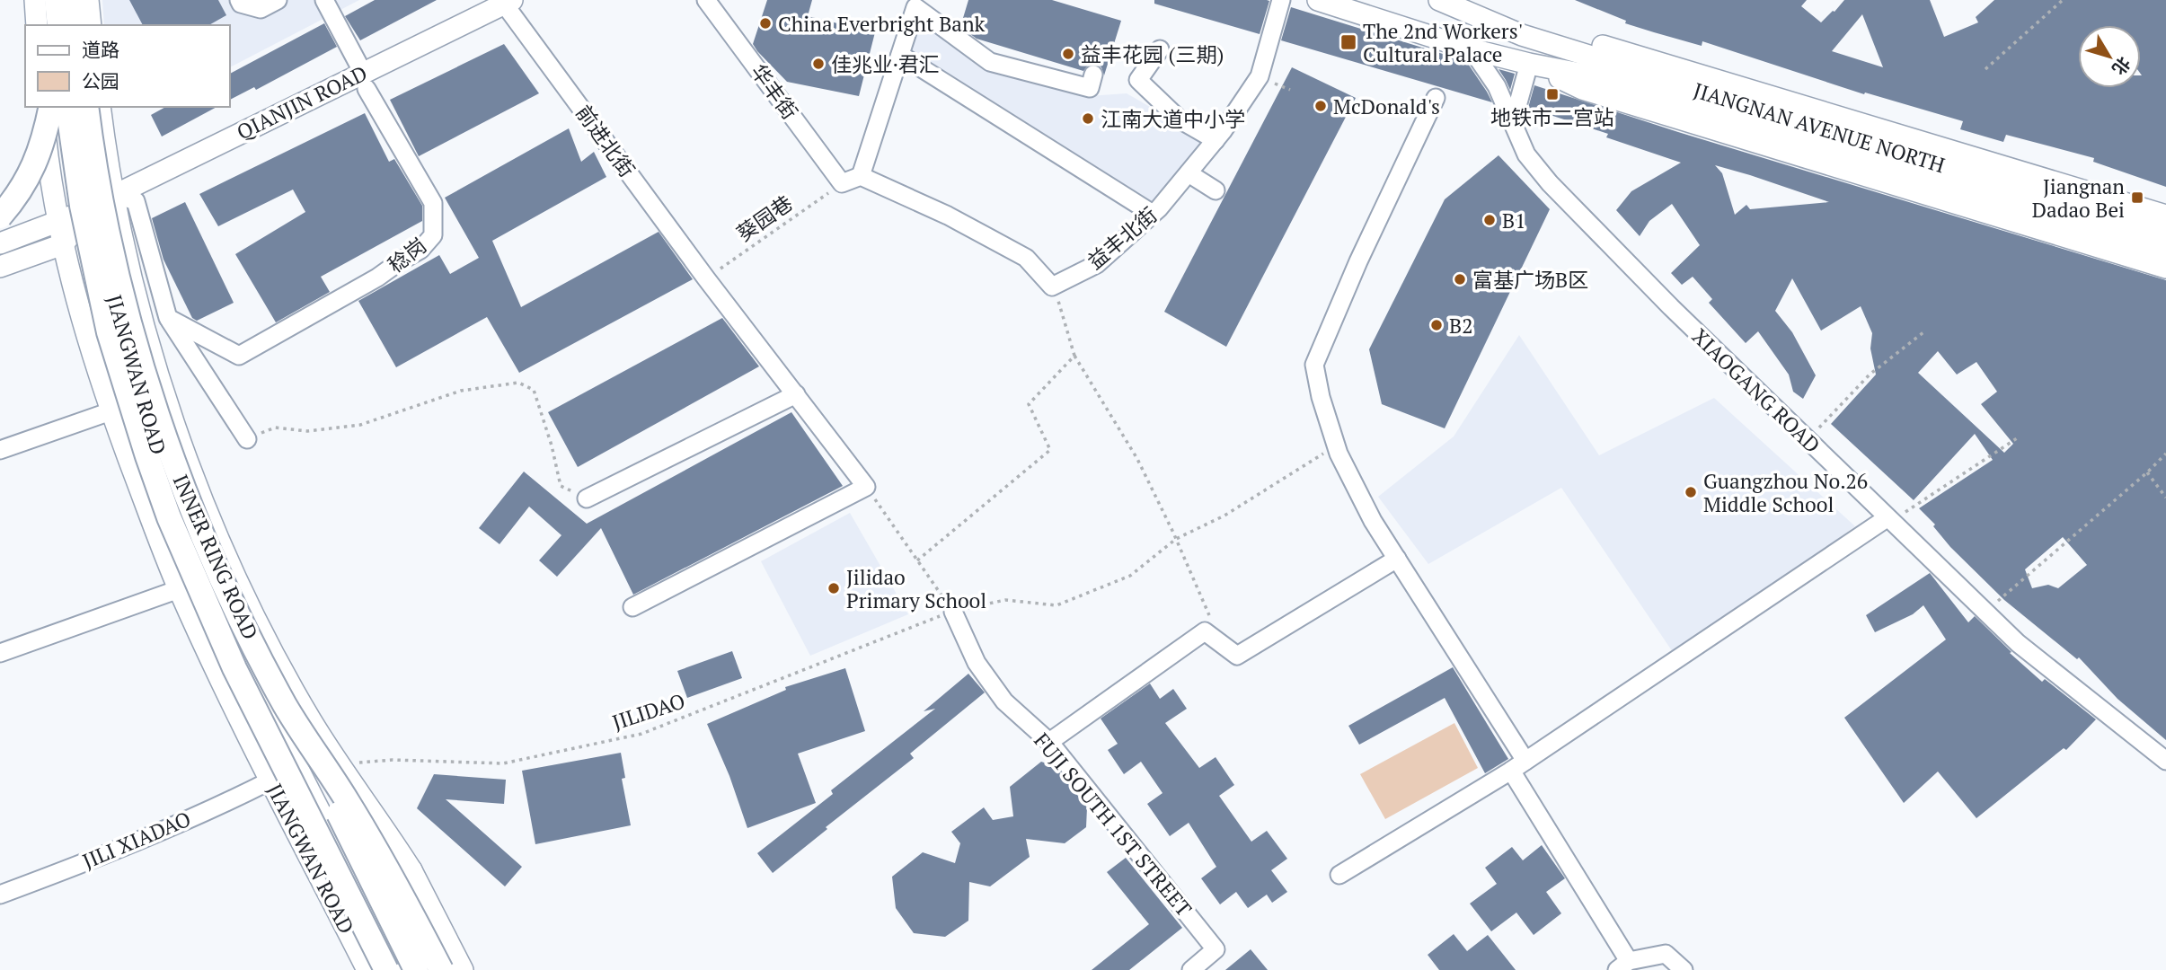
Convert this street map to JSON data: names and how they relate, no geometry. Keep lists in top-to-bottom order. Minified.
{"streets":{"highway":["INNER RING ROAD"],"main road":["QIANJIN ROAD","JIANGNAN AVENUE NORTH","JIANGWAN ROAD"],"street":["华丰街","前进北街","益丰北街","稔岗","XIAOGANG ROAD","FUJI SOUTH 1ST STREET","JILI XIADAO"],"path":["葵园巷","JILIDAO"]},"crossings":[["华丰街","葵园巷"],["QIANJIN ROAD","前进北街"],["QIANJIN ROAD","稔岗"],["QIANJIN ROAD","JIANGWAN ROAD"],["JIANGNAN AVENUE NORTH","XIAOGANG ROAD"],["前进北街","葵园巷"],["JIANGWAN ROAD","JILI XIADAO"],["JILIDAO","FUJI SOUTH 1ST STREET"]],"places":{"other":["China Everbright Bank","益丰花园 (三期)","佳兆业·君汇","McDonald's","江南大道中小学","B1","富基广场B区","B2","Guangzhou No.26 Middle School","Jilidao Primary School"],"transit":["The 2nd Workers' Cultural Palace","地铁市二宫站","Jiangnan Dadao Bei"]},"legend":["道路","公园"],"north":"bottom right"}
